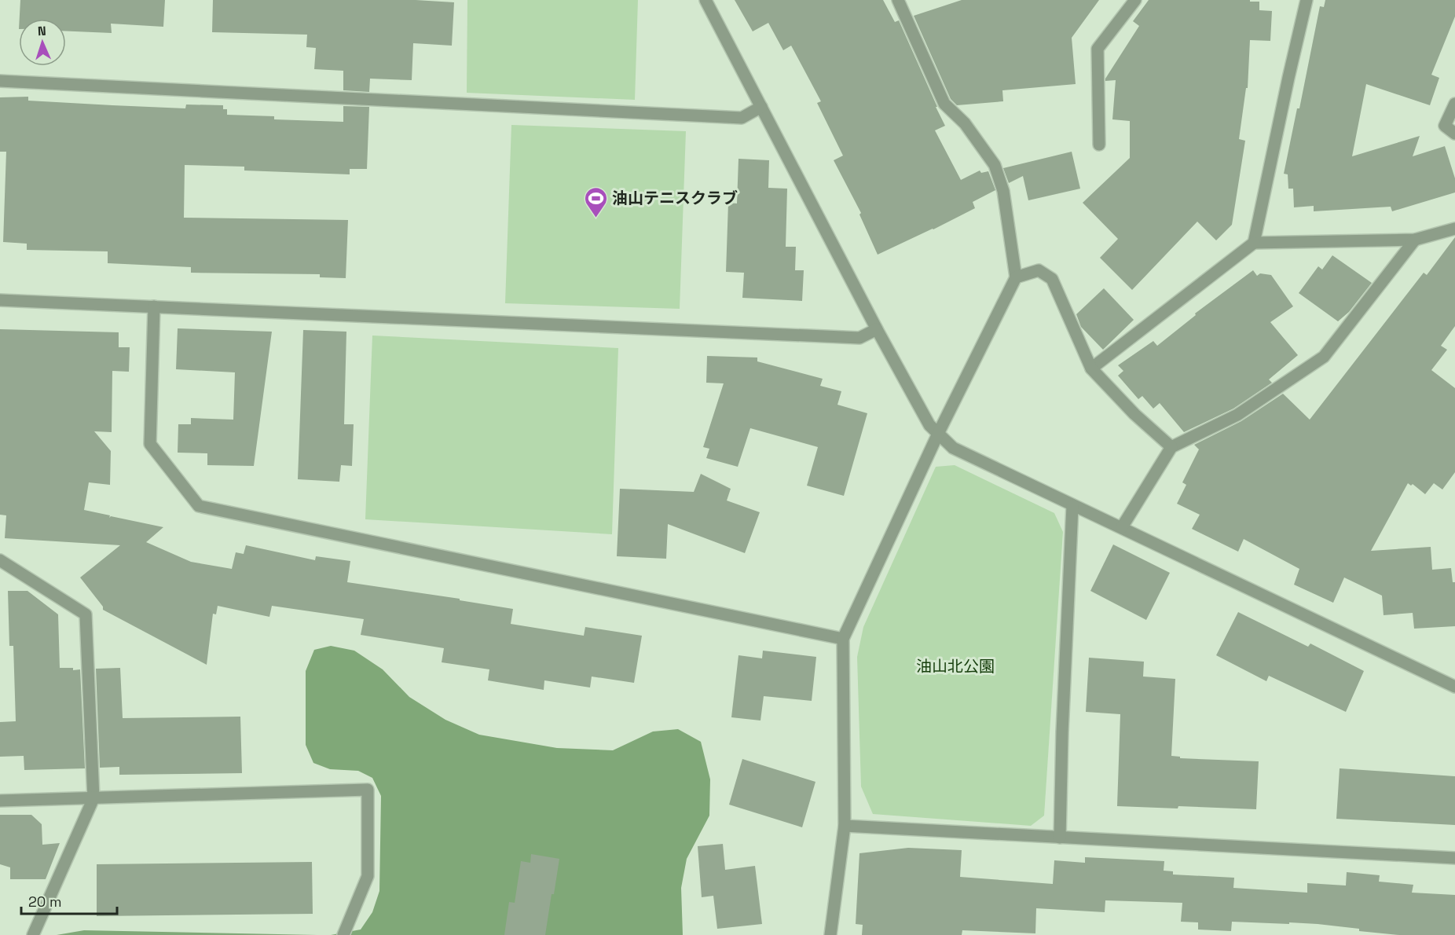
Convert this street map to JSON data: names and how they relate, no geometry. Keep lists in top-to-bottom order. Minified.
{"parks":["油山北公園"],"places":{"sports":["油山テニスクラブ"]},"scale_bar":"20 m","north":"top"}
